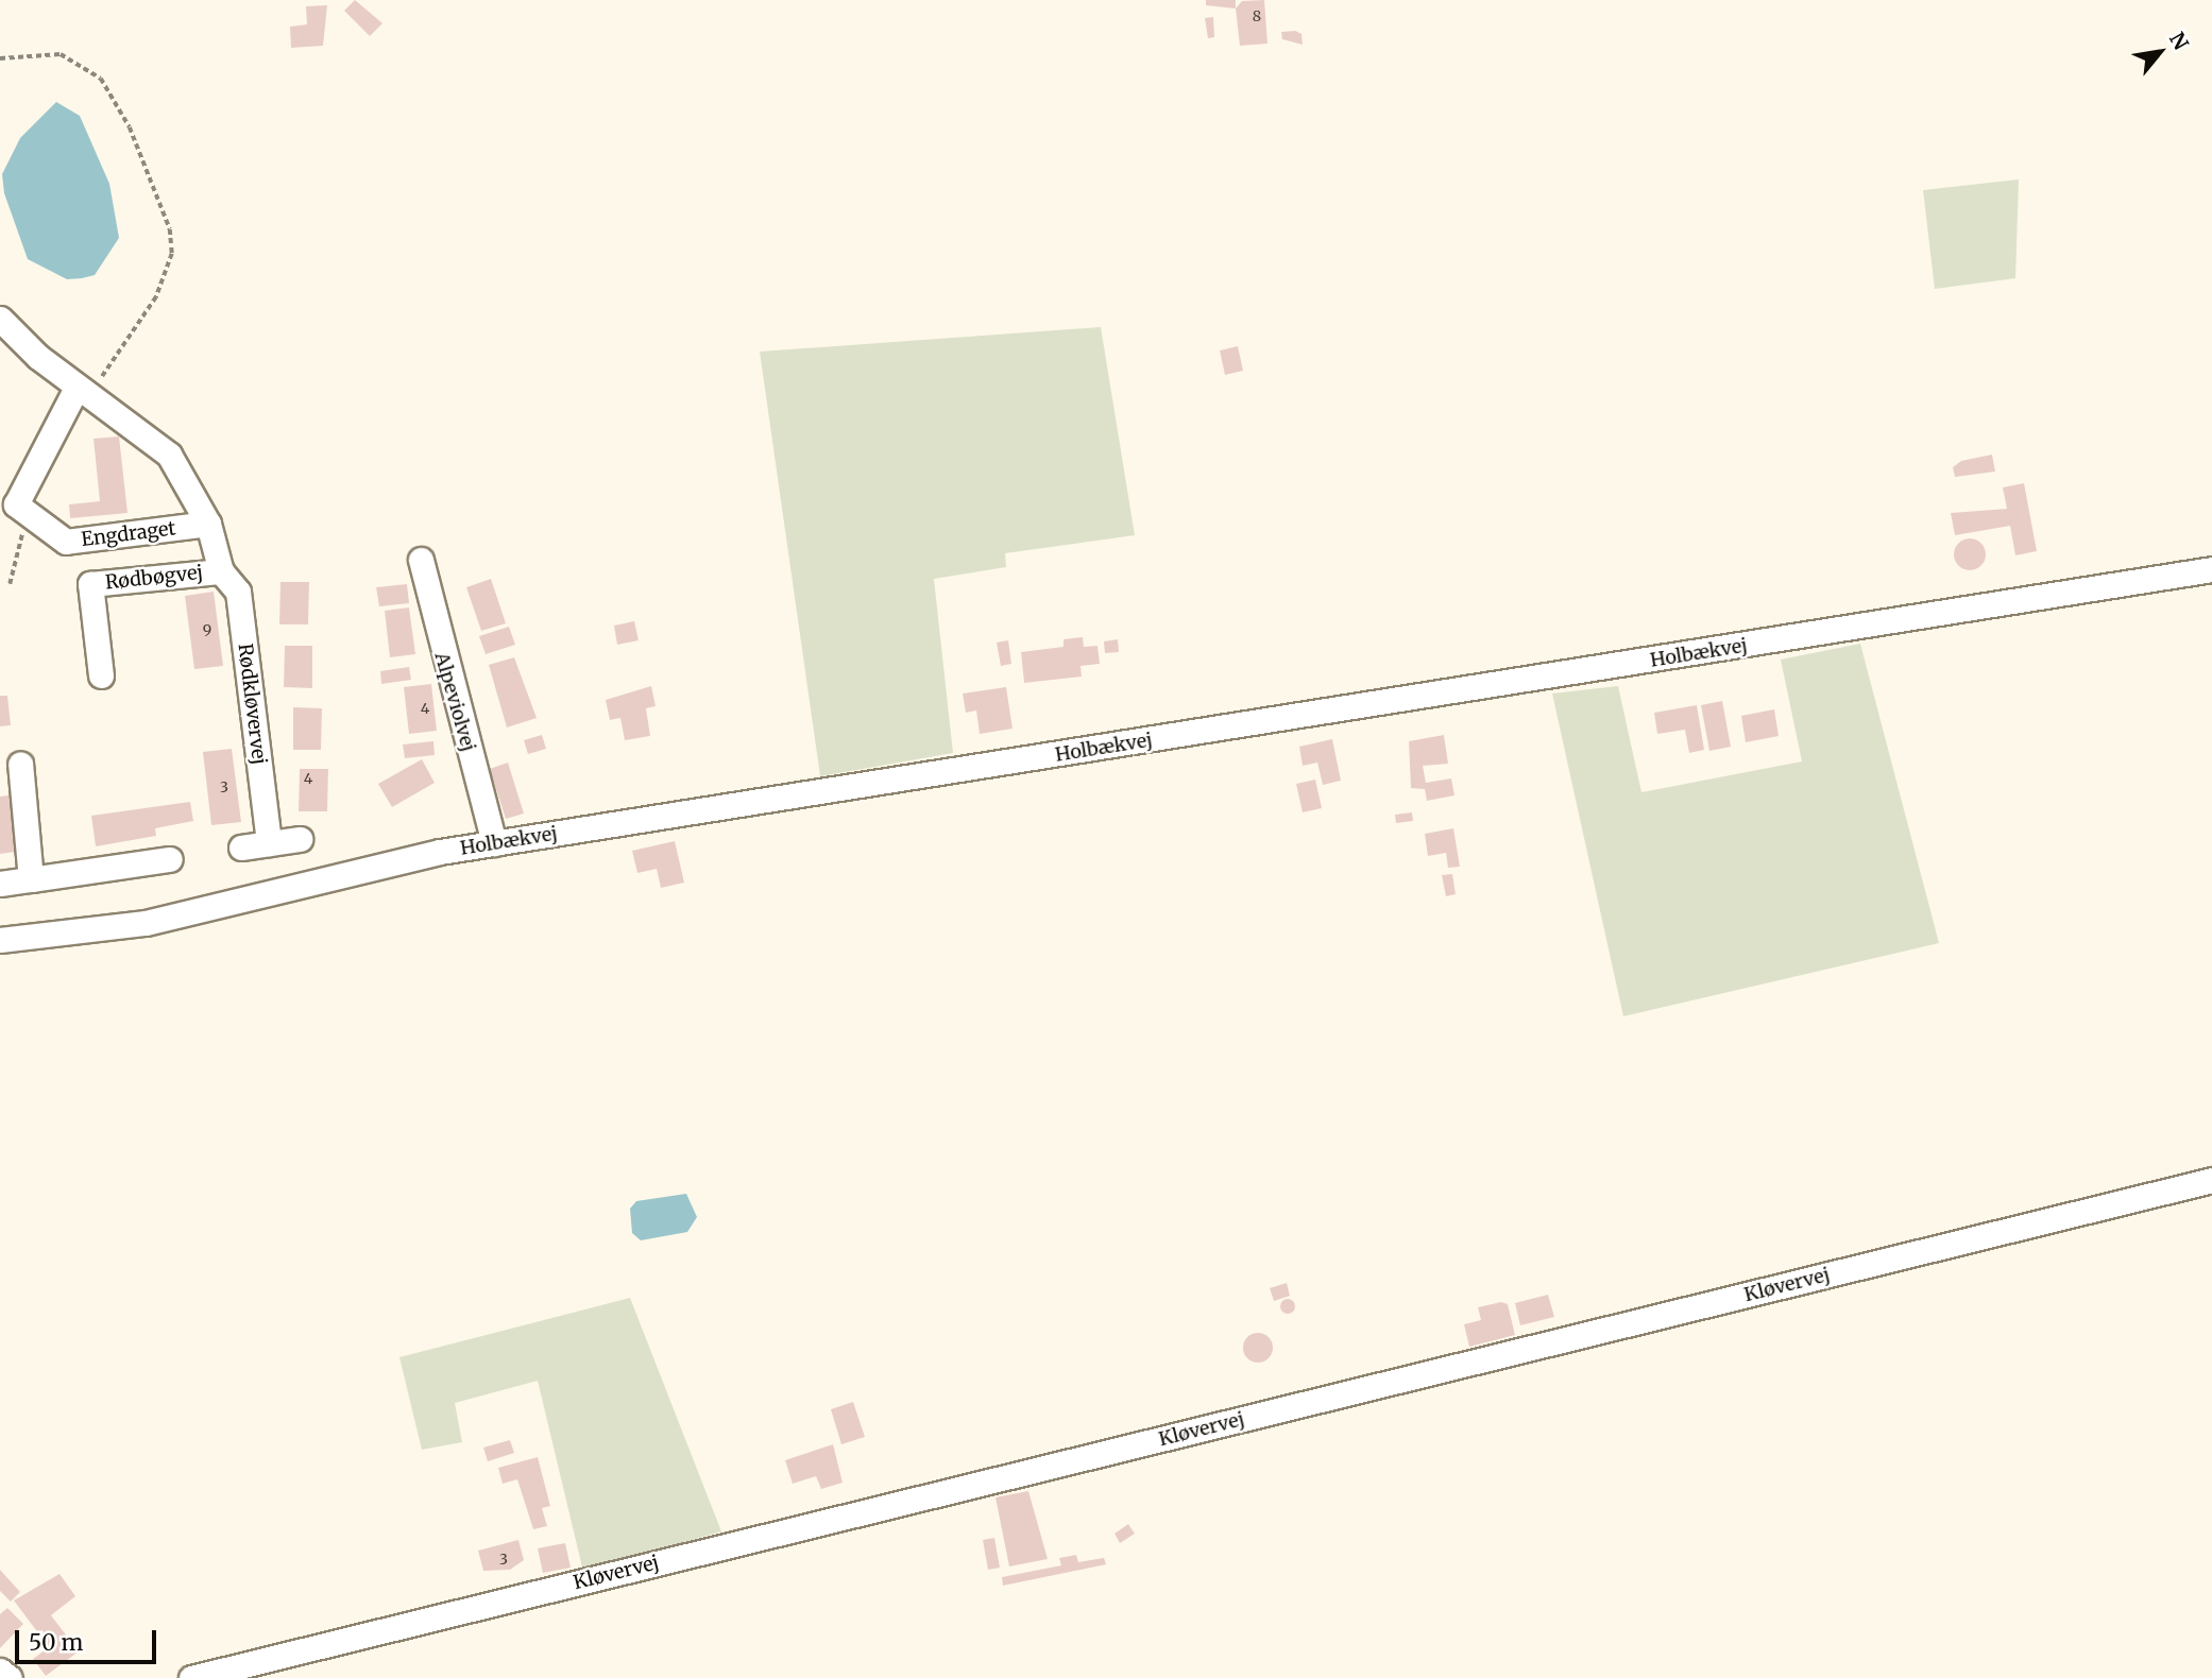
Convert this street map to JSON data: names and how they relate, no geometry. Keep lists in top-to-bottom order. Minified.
{"streets":{"street":["Engdraget","Rødbøgvej","Holbækvej","Alpeviolvej","Rødkløvervej","Kløvervej"]},"crossings":[["Rødbøgvej","Rødkløvervej"],["Holbækvej","Alpeviolvej"]],"house_numbers":["8","9","4","4","3","3"],"scale_bar":"50 m","north":"top right"}
